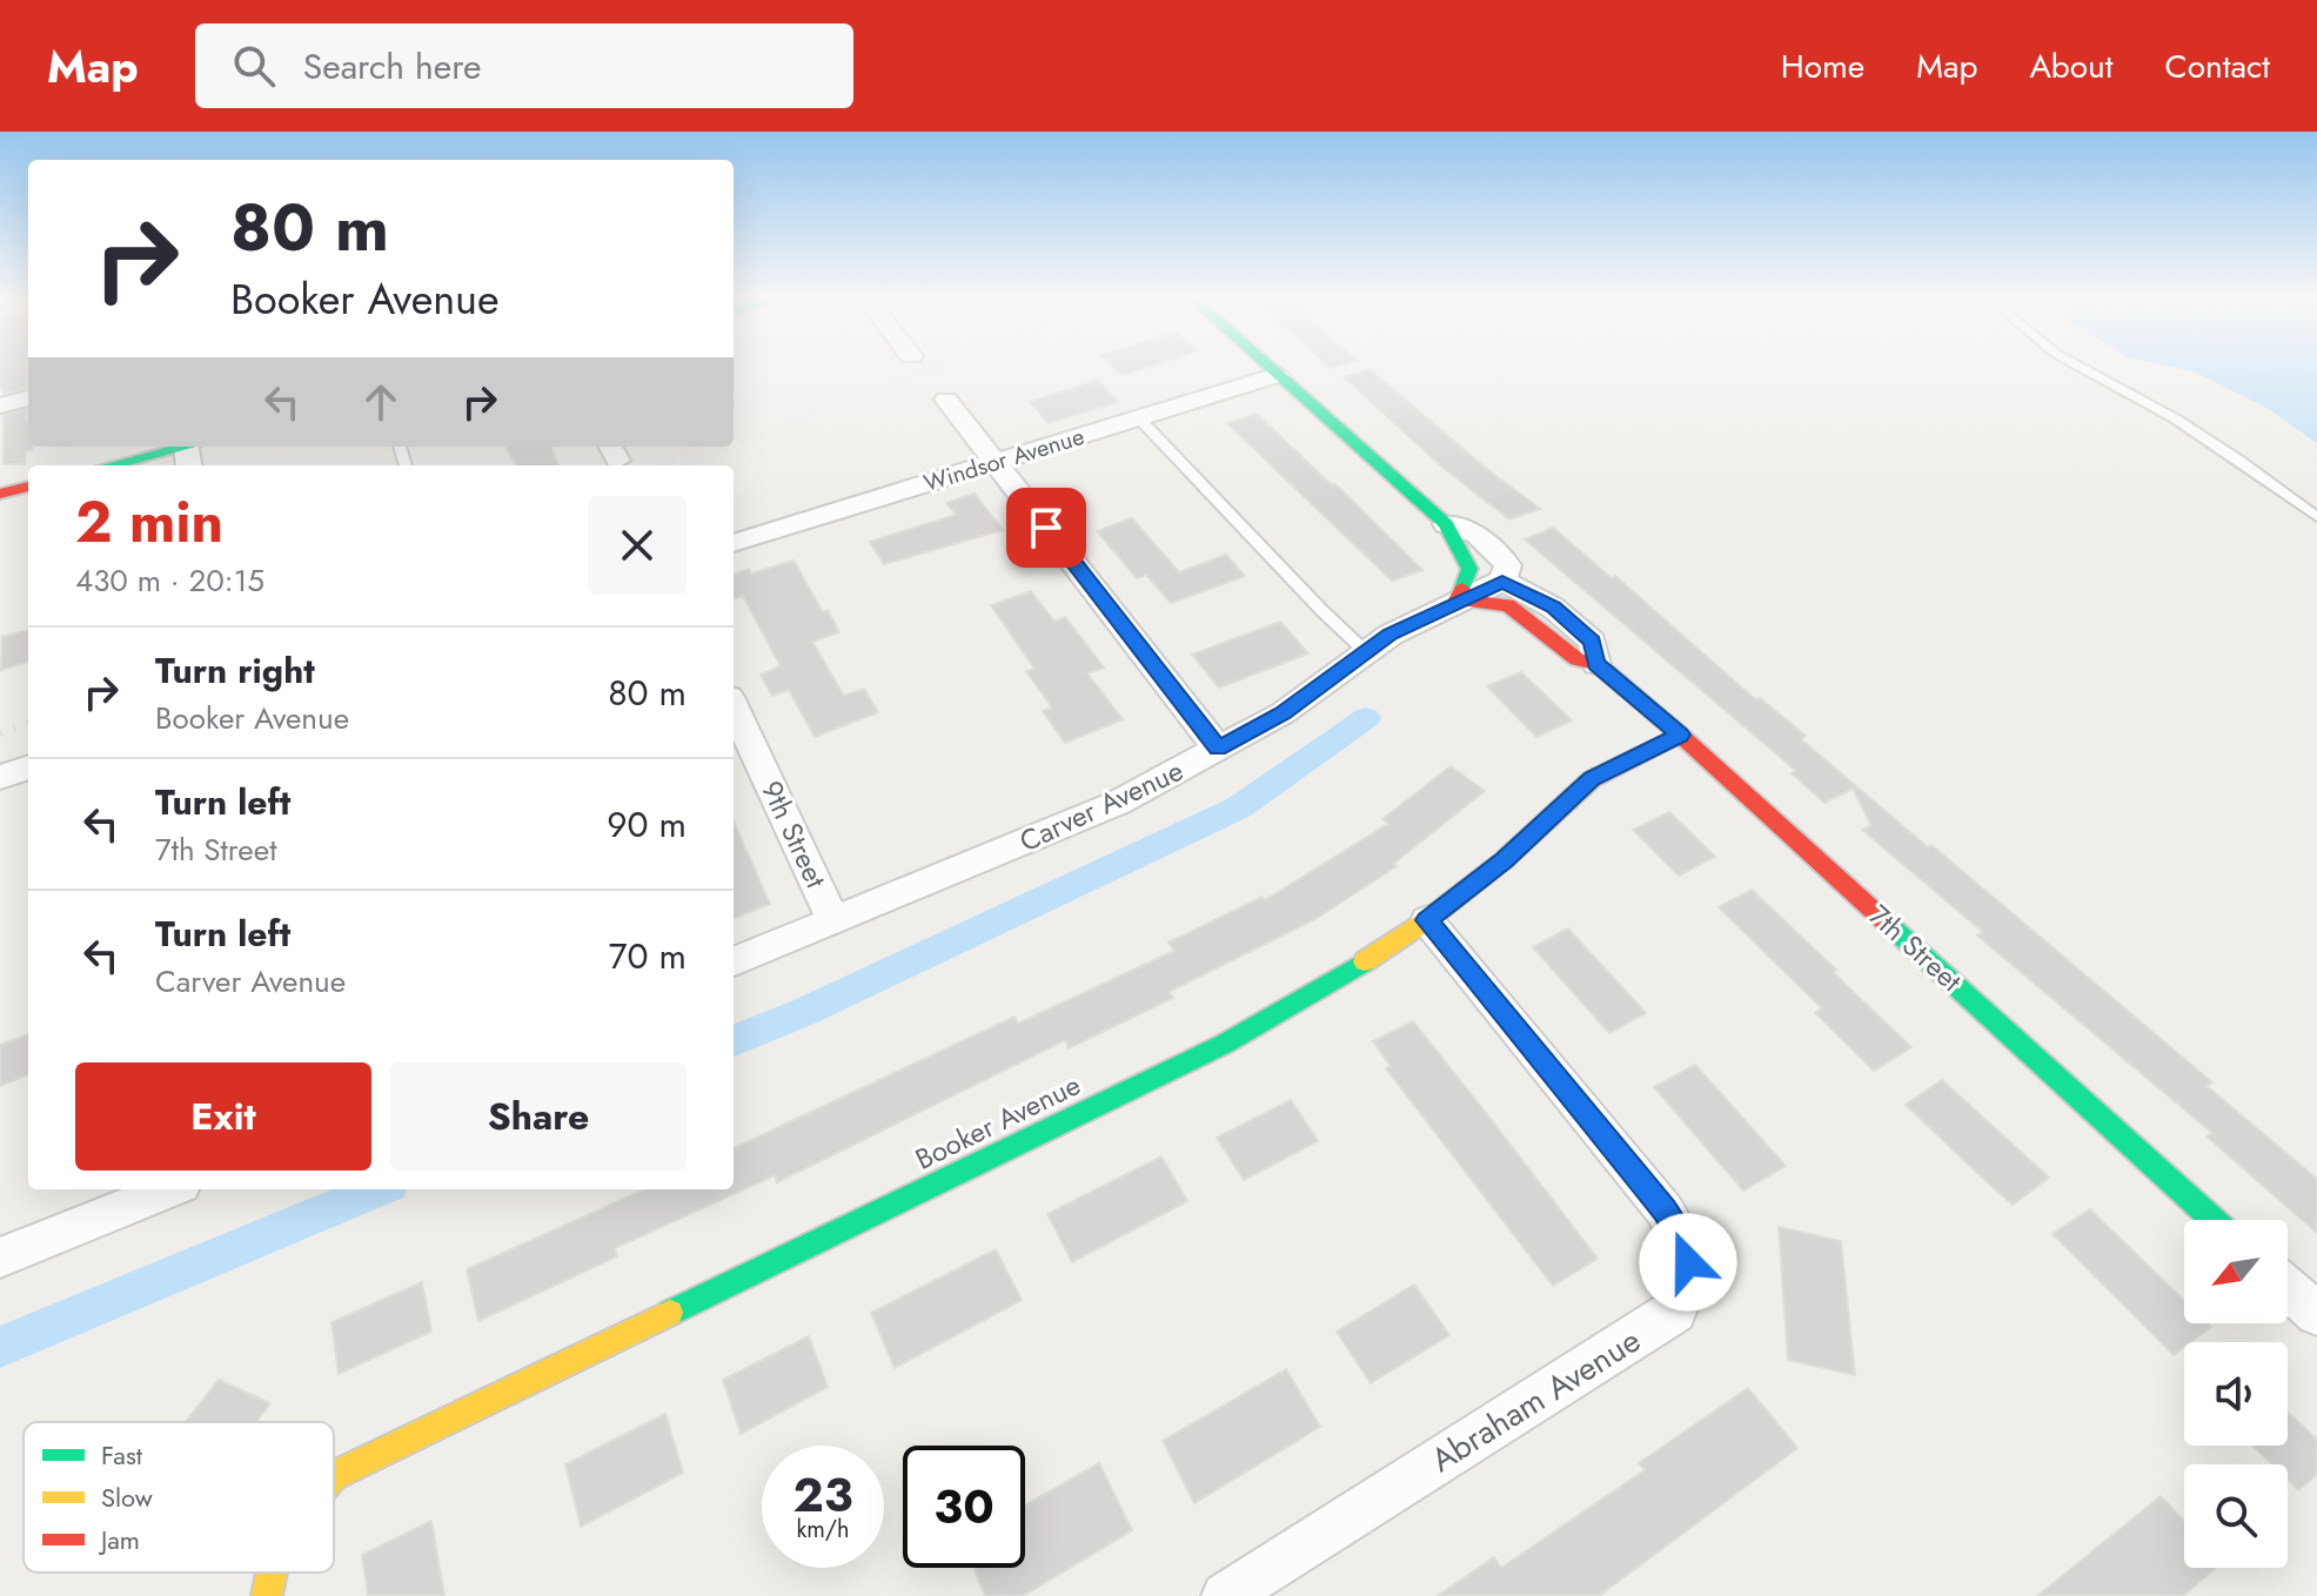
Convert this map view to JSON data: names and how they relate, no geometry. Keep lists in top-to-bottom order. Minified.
{"streets":{"street":["Windsor Avenue","Carver Avenue","9th Street","7th Street","Booker Avenue","Abraham Avenue"]},"crossings":[["Carver Avenue","9th Street"],["Carver Avenue","7th Street"],["7th Street","Booker Avenue"],["Booker Avenue","Abraham Avenue"]],"legend":["Fast","Slow","Jam"],"north":"bottom left","page":{"header":"Map","search":"Search here","nav":["Home","Map","About","Contact"],"turn":["80 m","Booker Avenue"],"heading":["2 min","430 m · 20:15"],"list":[{"name":"Turn right","note":"Booker Avenue","value":"80 m"},{"name":"Turn left","note":"7th Street","value":"90 m"},{"name":"Turn left","note":"Carver Avenue","value":"70 m"}],"buttons":["Exit","Share"],"speed":"23 km/h","limit":"30"}}
